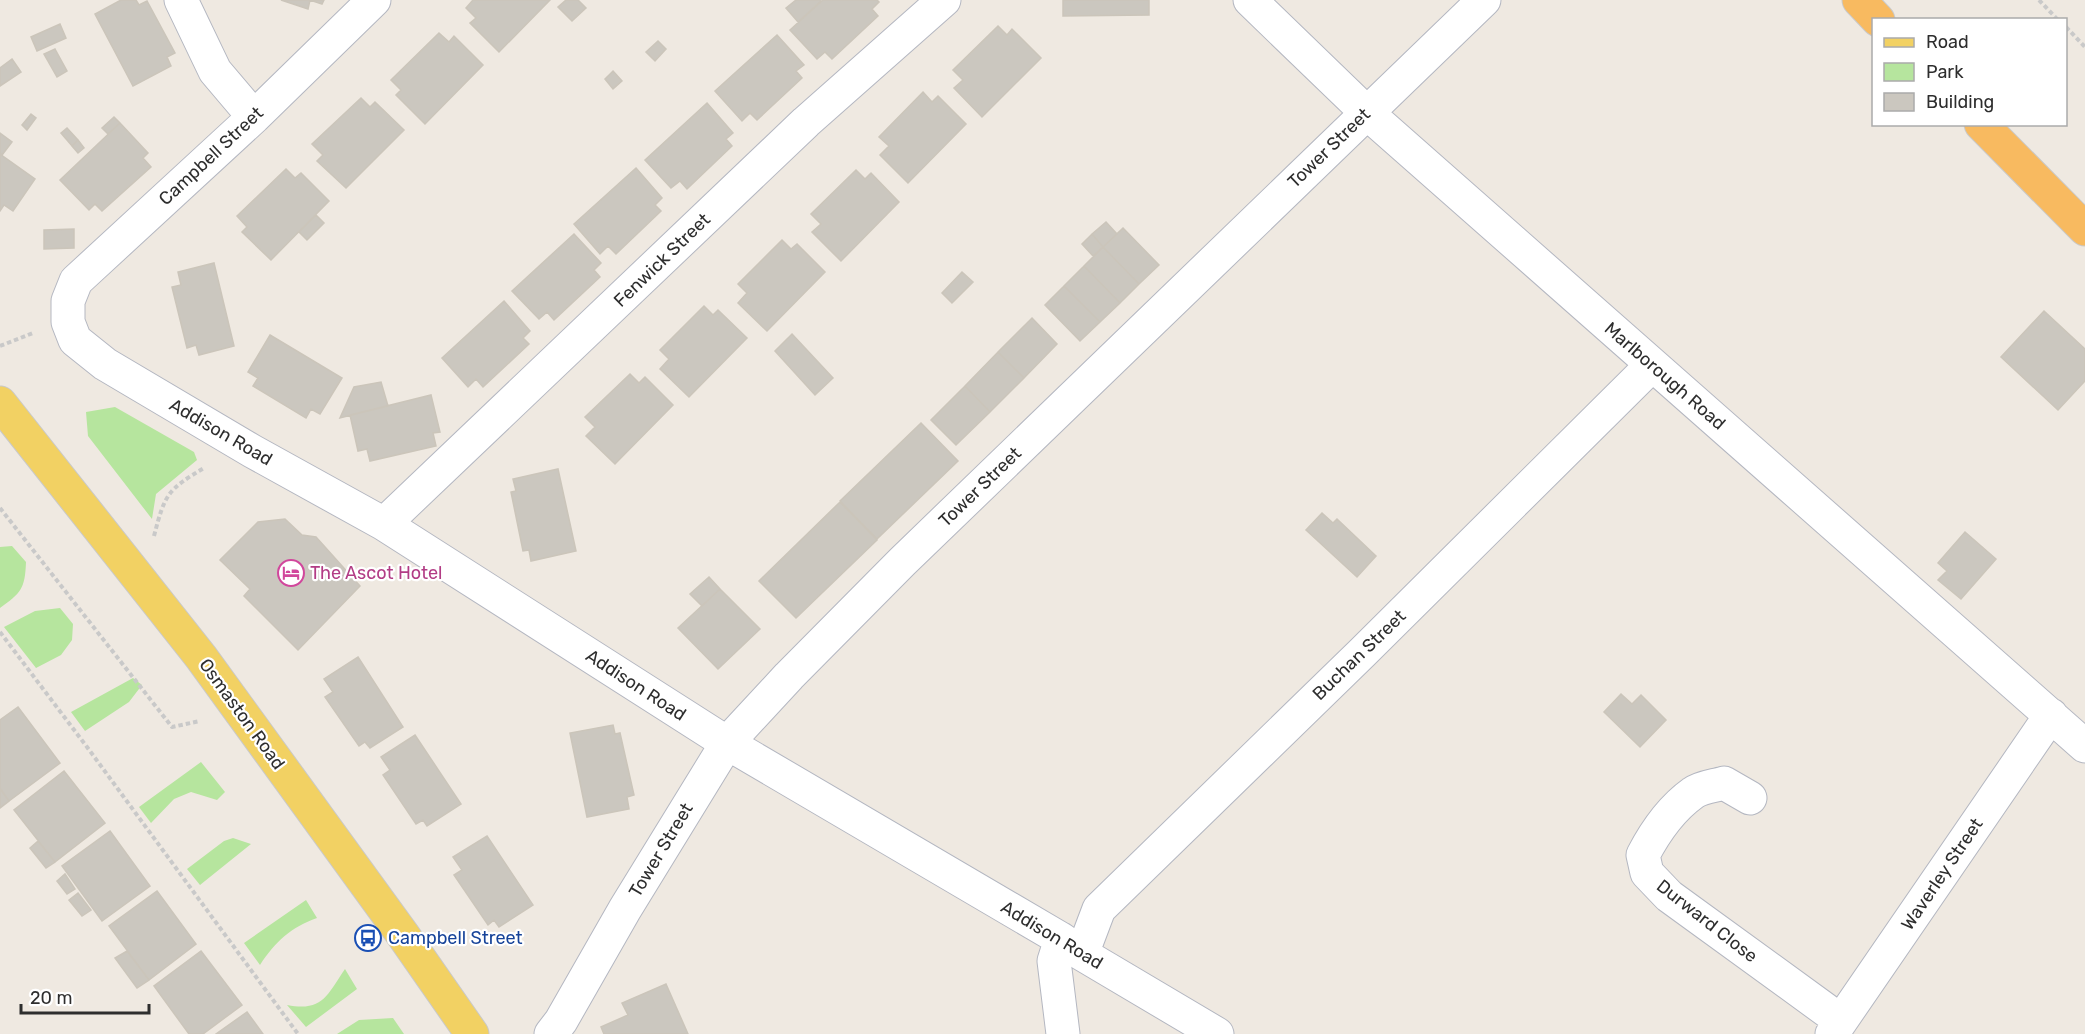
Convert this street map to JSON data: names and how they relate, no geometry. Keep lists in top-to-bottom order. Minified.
{"streets":{"main road":["Osmaston Road"],"street":["Tower Street","Campbell Street","Fenwick Street","Marlborough Road","Addison Road","Buchan Street","Waverley Street","Durward Close"]},"crossings":[["Tower Street","Marlborough Road"],["Tower Street","Addison Road"],["Campbell Street","Addison Road"],["Fenwick Street","Addison Road"],["Marlborough Road","Buchan Street"],["Marlborough Road","Waverley Street"],["Addison Road","Buchan Street"],["Waverley Street","Durward Close"]],"places":{"hotel":["The Ascot Hotel"],"bus stop":["Campbell Street"]},"legend":["Road","Park","Building"],"scale_bar":"20 m"}
